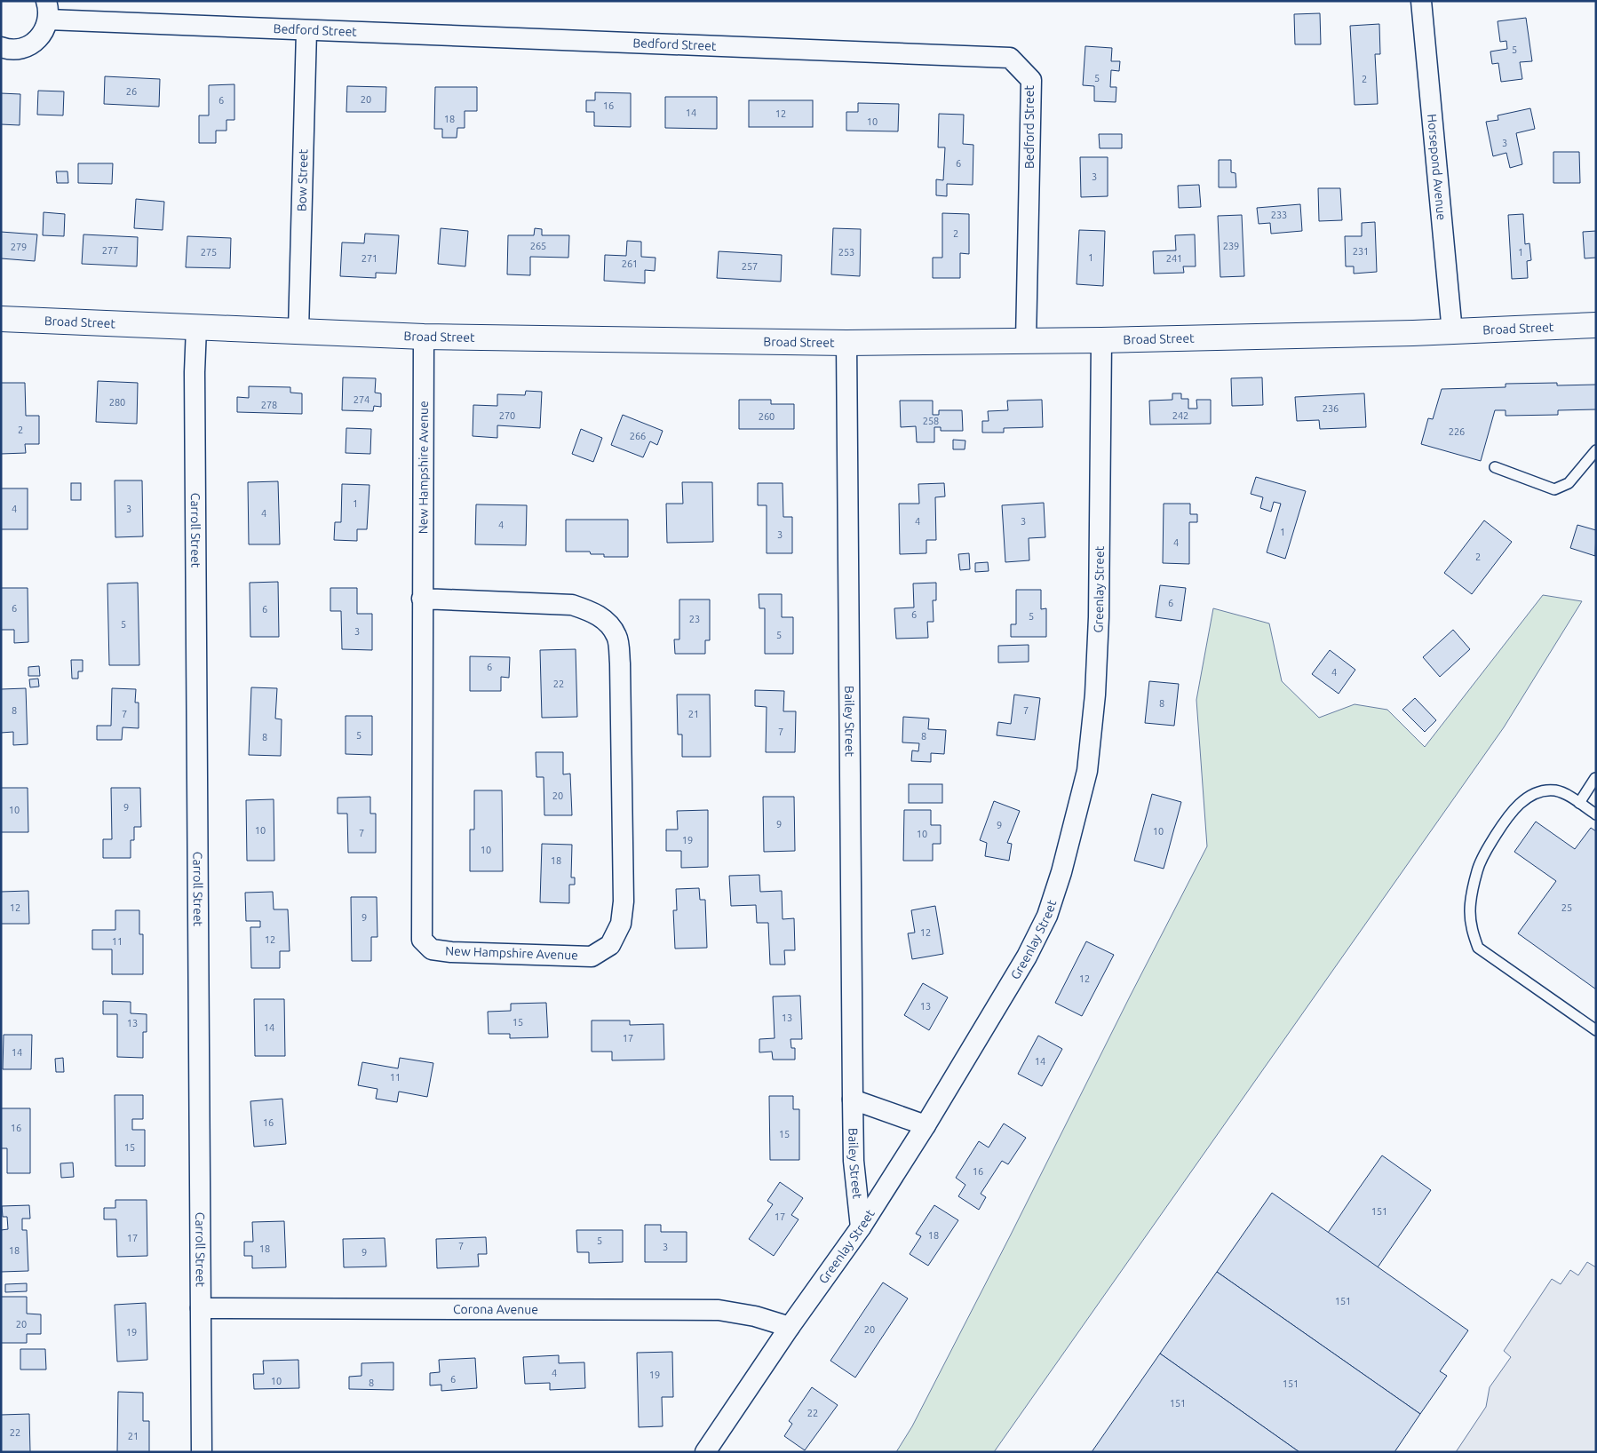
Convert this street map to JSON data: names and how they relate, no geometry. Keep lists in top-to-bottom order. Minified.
{"streets":{"main road":["Broad Street"],"street":["Bedford Street","Horsepond Avenue","Bow Street","New Hampshire Avenue","Carroll Street","Greenlay Street","Bailey Street","Corona Avenue"]},"crossings":[["Bedford Street","Bow Street"],["Bedford Street","Broad Street"],["Horsepond Avenue","Broad Street"],["Bow Street","Broad Street"],["Broad Street","New Hampshire Avenue"],["Broad Street","Carroll Street"],["Broad Street","Greenlay Street"],["Broad Street","Bailey Street"],["Carroll Street","Corona Avenue"],["Greenlay Street","Bailey Street"],["Greenlay Street","Corona Avenue"]],"house_numbers":["5","5","2","26","20","6","16","14","12","18","10","3","6","3","233","2","265","239","279","277","231","275","253","1","1","271","241","261","257","274","280","278","236","270","242","260","258","2","226","266","1","4","3","4","4","3","4","1","3","4","2","6","6","6","6","5","23","5","3","5","6","4","22","8","8","7","7","21","7","5","8","8","20","9","10","9","9","10","10","7","10","19","10","18","12","25","9","12","12","11","12","13","13","15","13","14","17","14","14","11","16","16","15","15","16","151","17","18","17","5","7","3","18","18","9","151","20","20","19","4","19","6","10","8","151","151","22","22","21"]}
